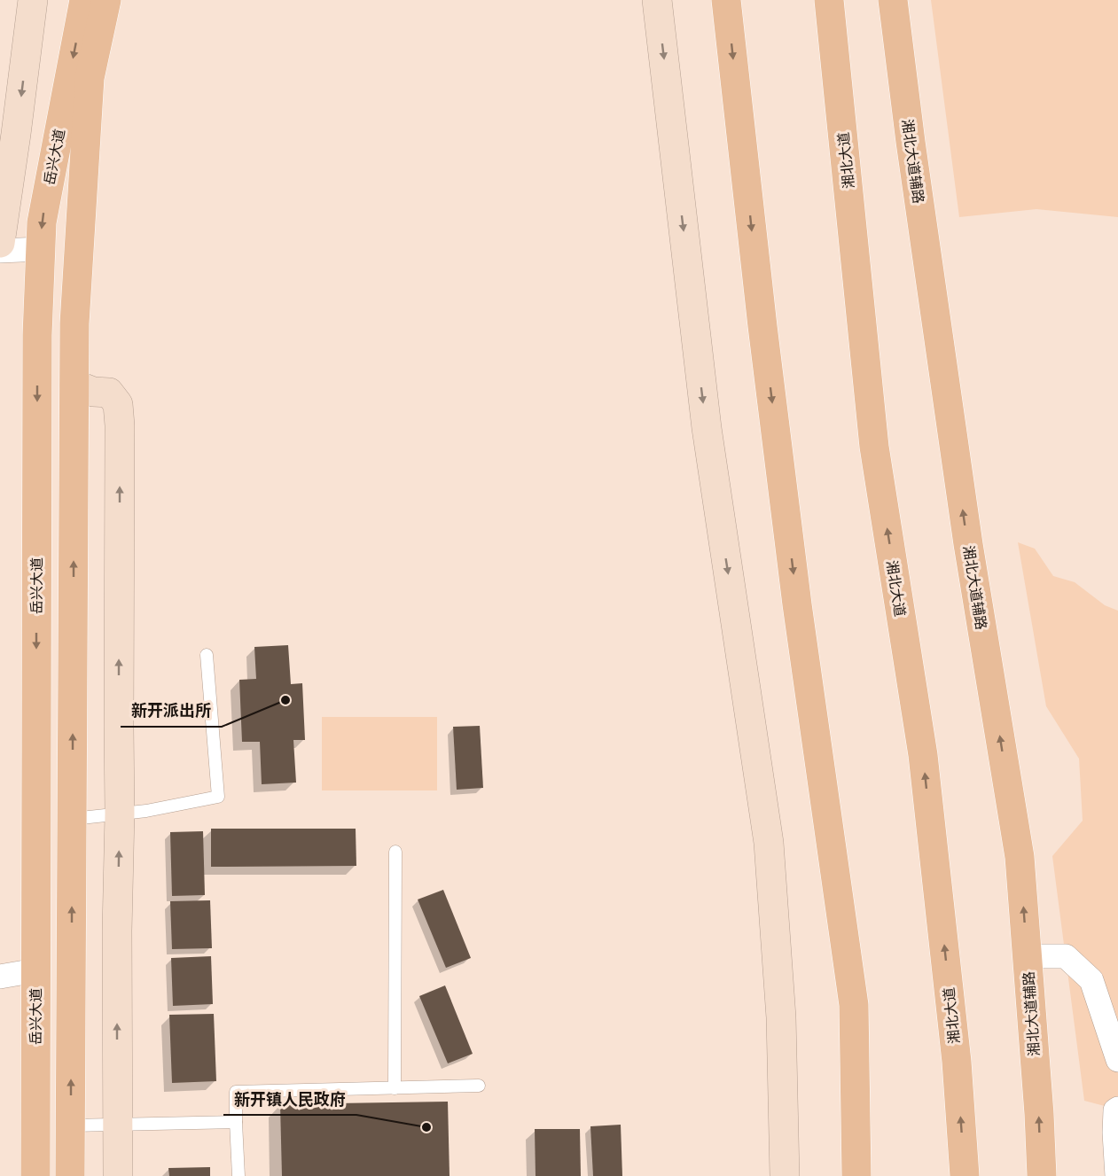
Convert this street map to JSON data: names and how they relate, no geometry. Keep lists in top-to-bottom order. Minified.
{"streets":{"main road":["岳兴大道","湘北大道","湘北大道辅路"]},"places":["新开派出所","新开镇人民政府"]}
